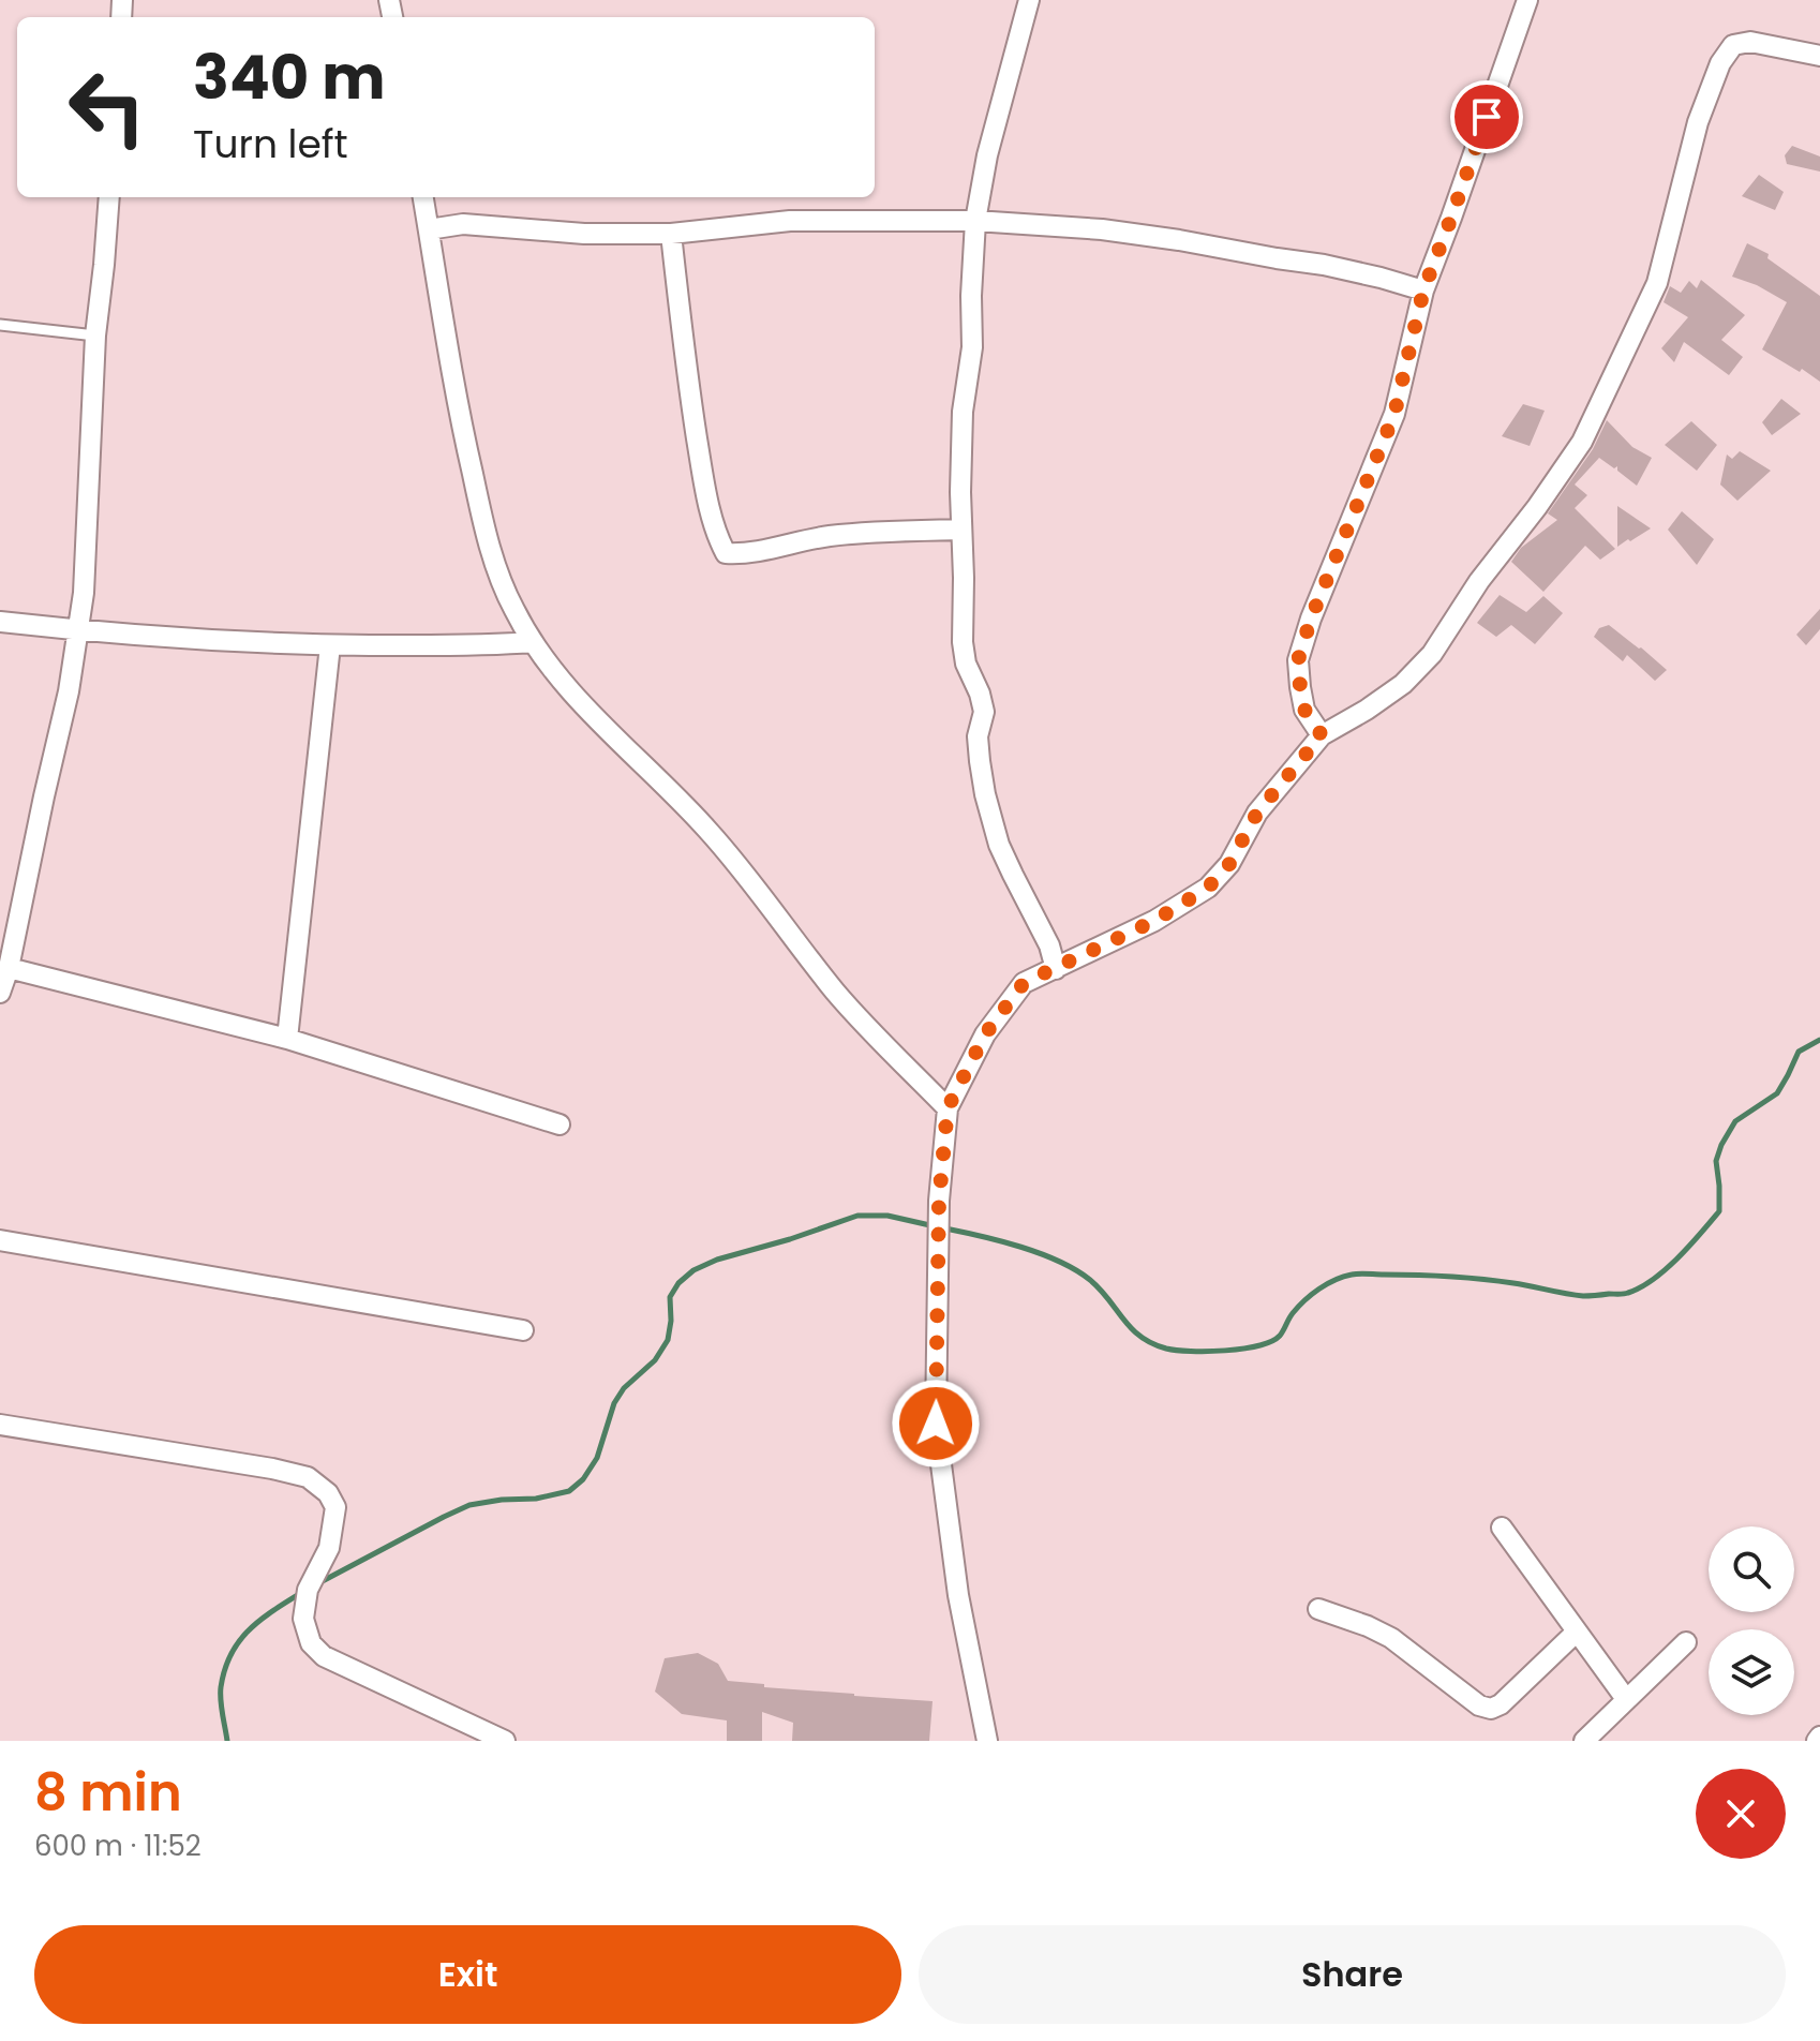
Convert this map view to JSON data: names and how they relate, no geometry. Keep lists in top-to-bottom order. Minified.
{"page":{"turn":["340 m","Turn left"],"heading":["8 min","600 m · 11:52"],"buttons":["Exit","Share"]}}
